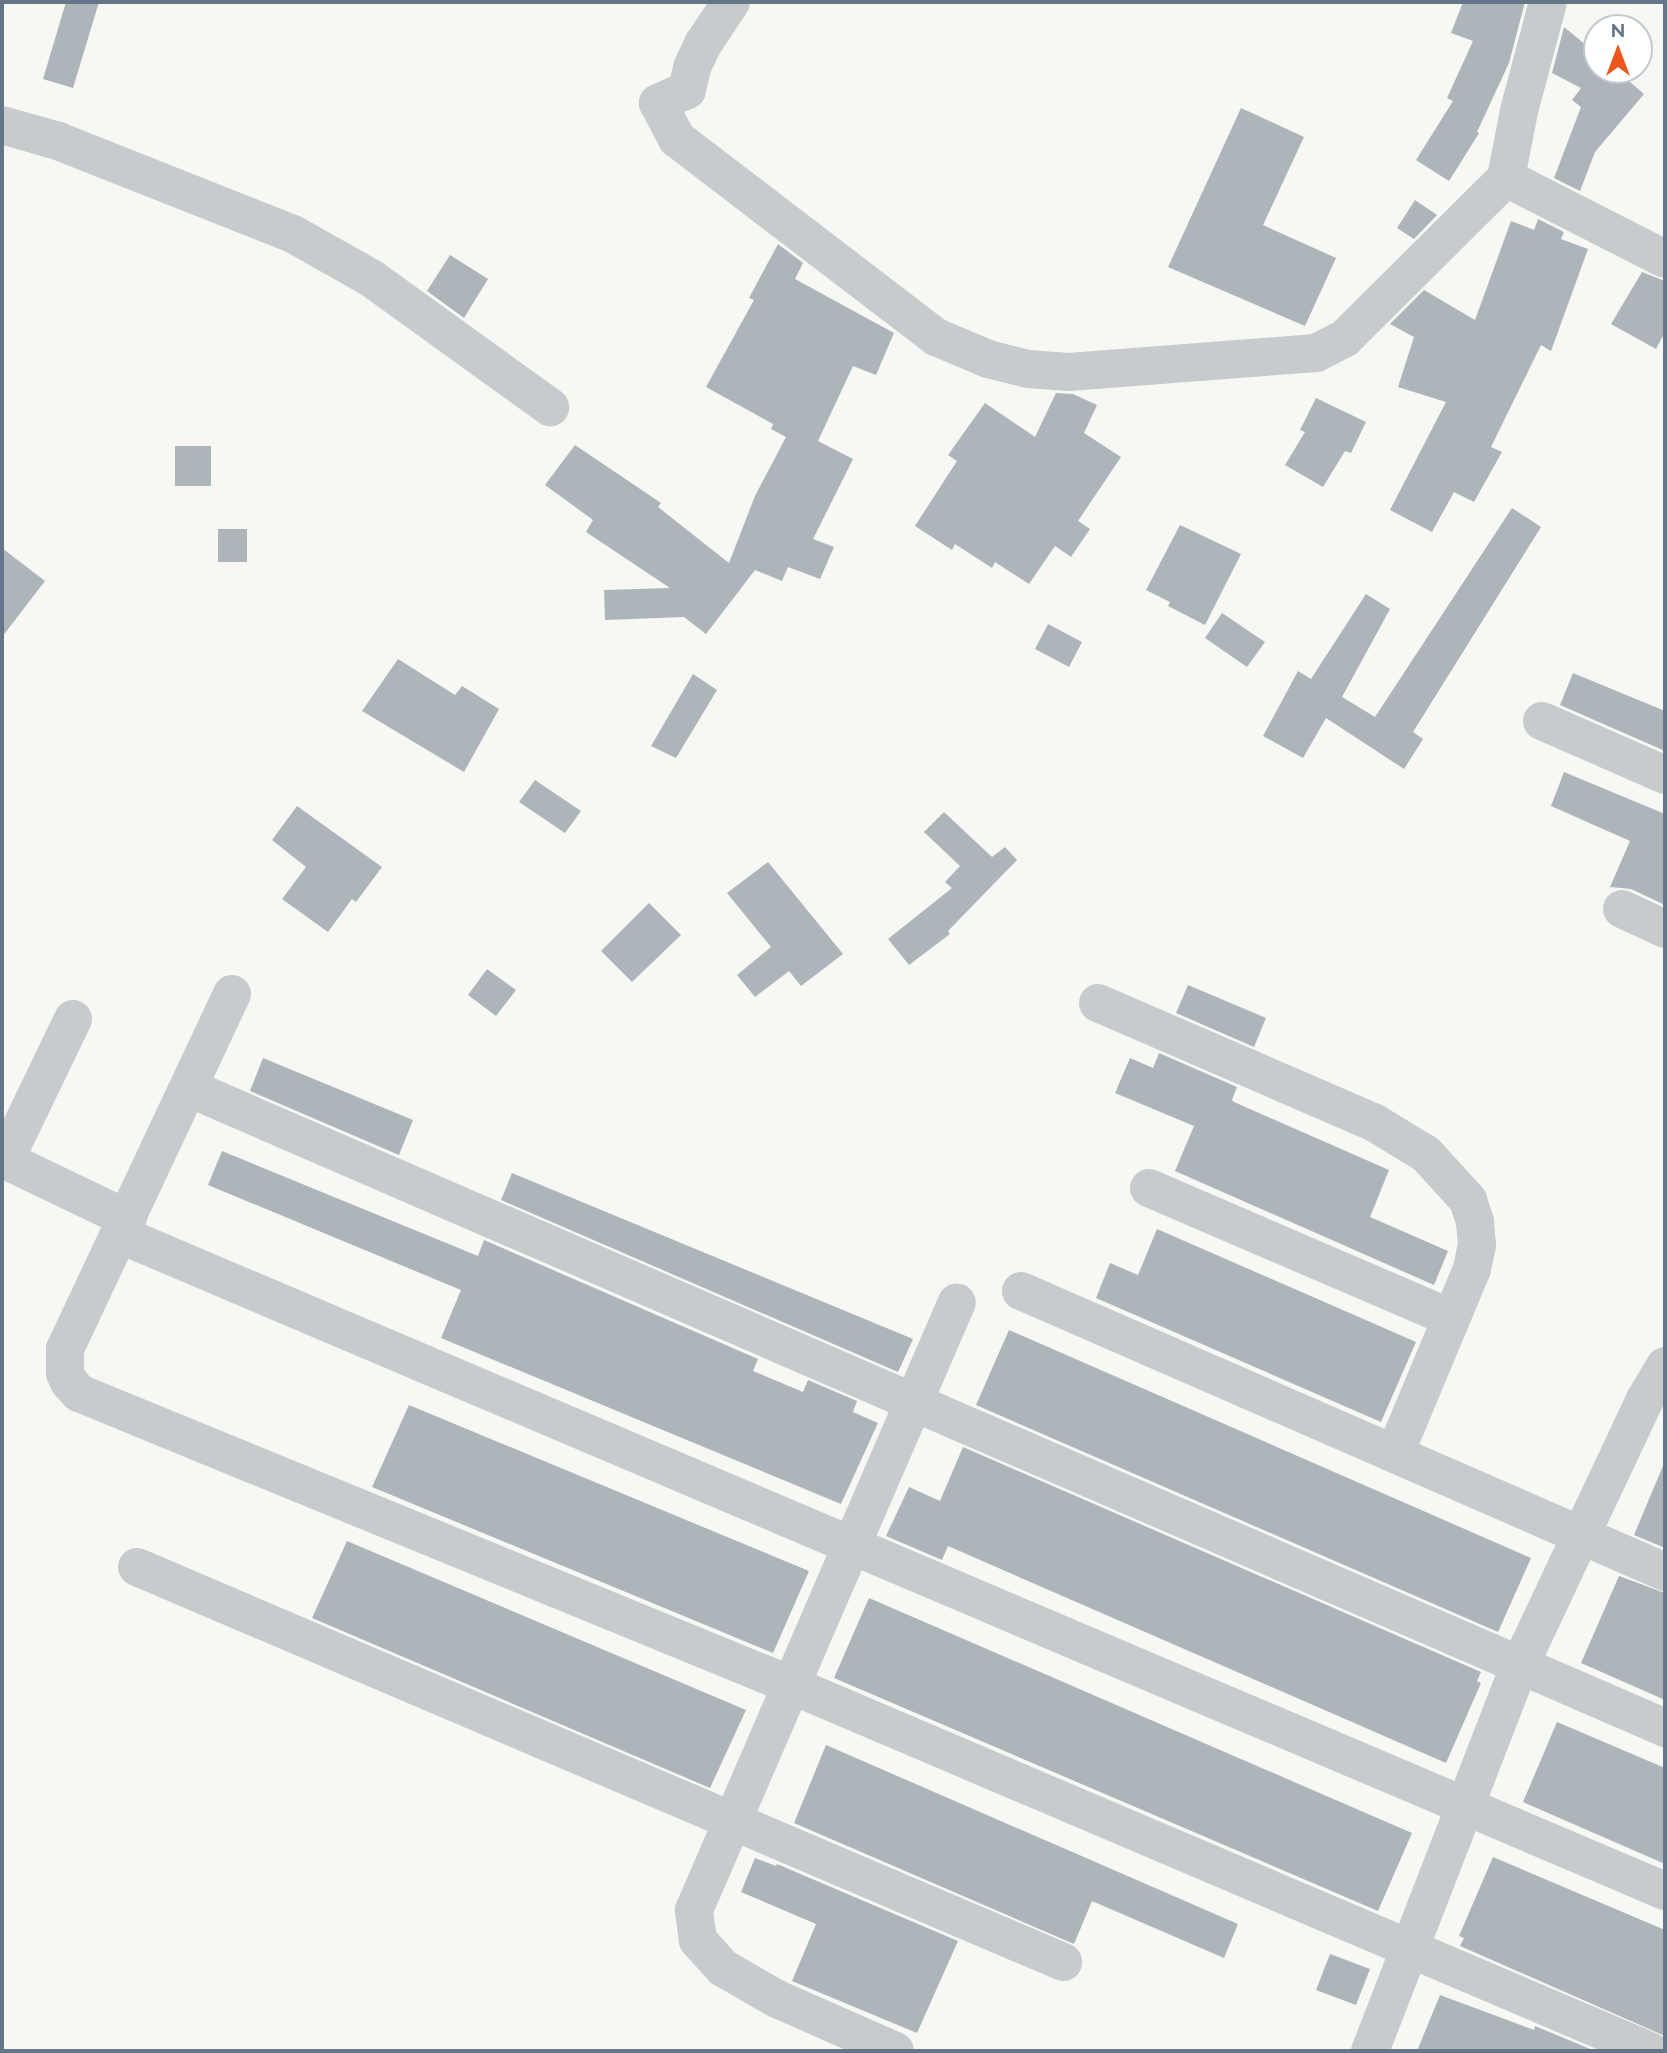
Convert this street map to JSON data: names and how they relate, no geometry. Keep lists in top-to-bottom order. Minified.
{"north":"top"}
